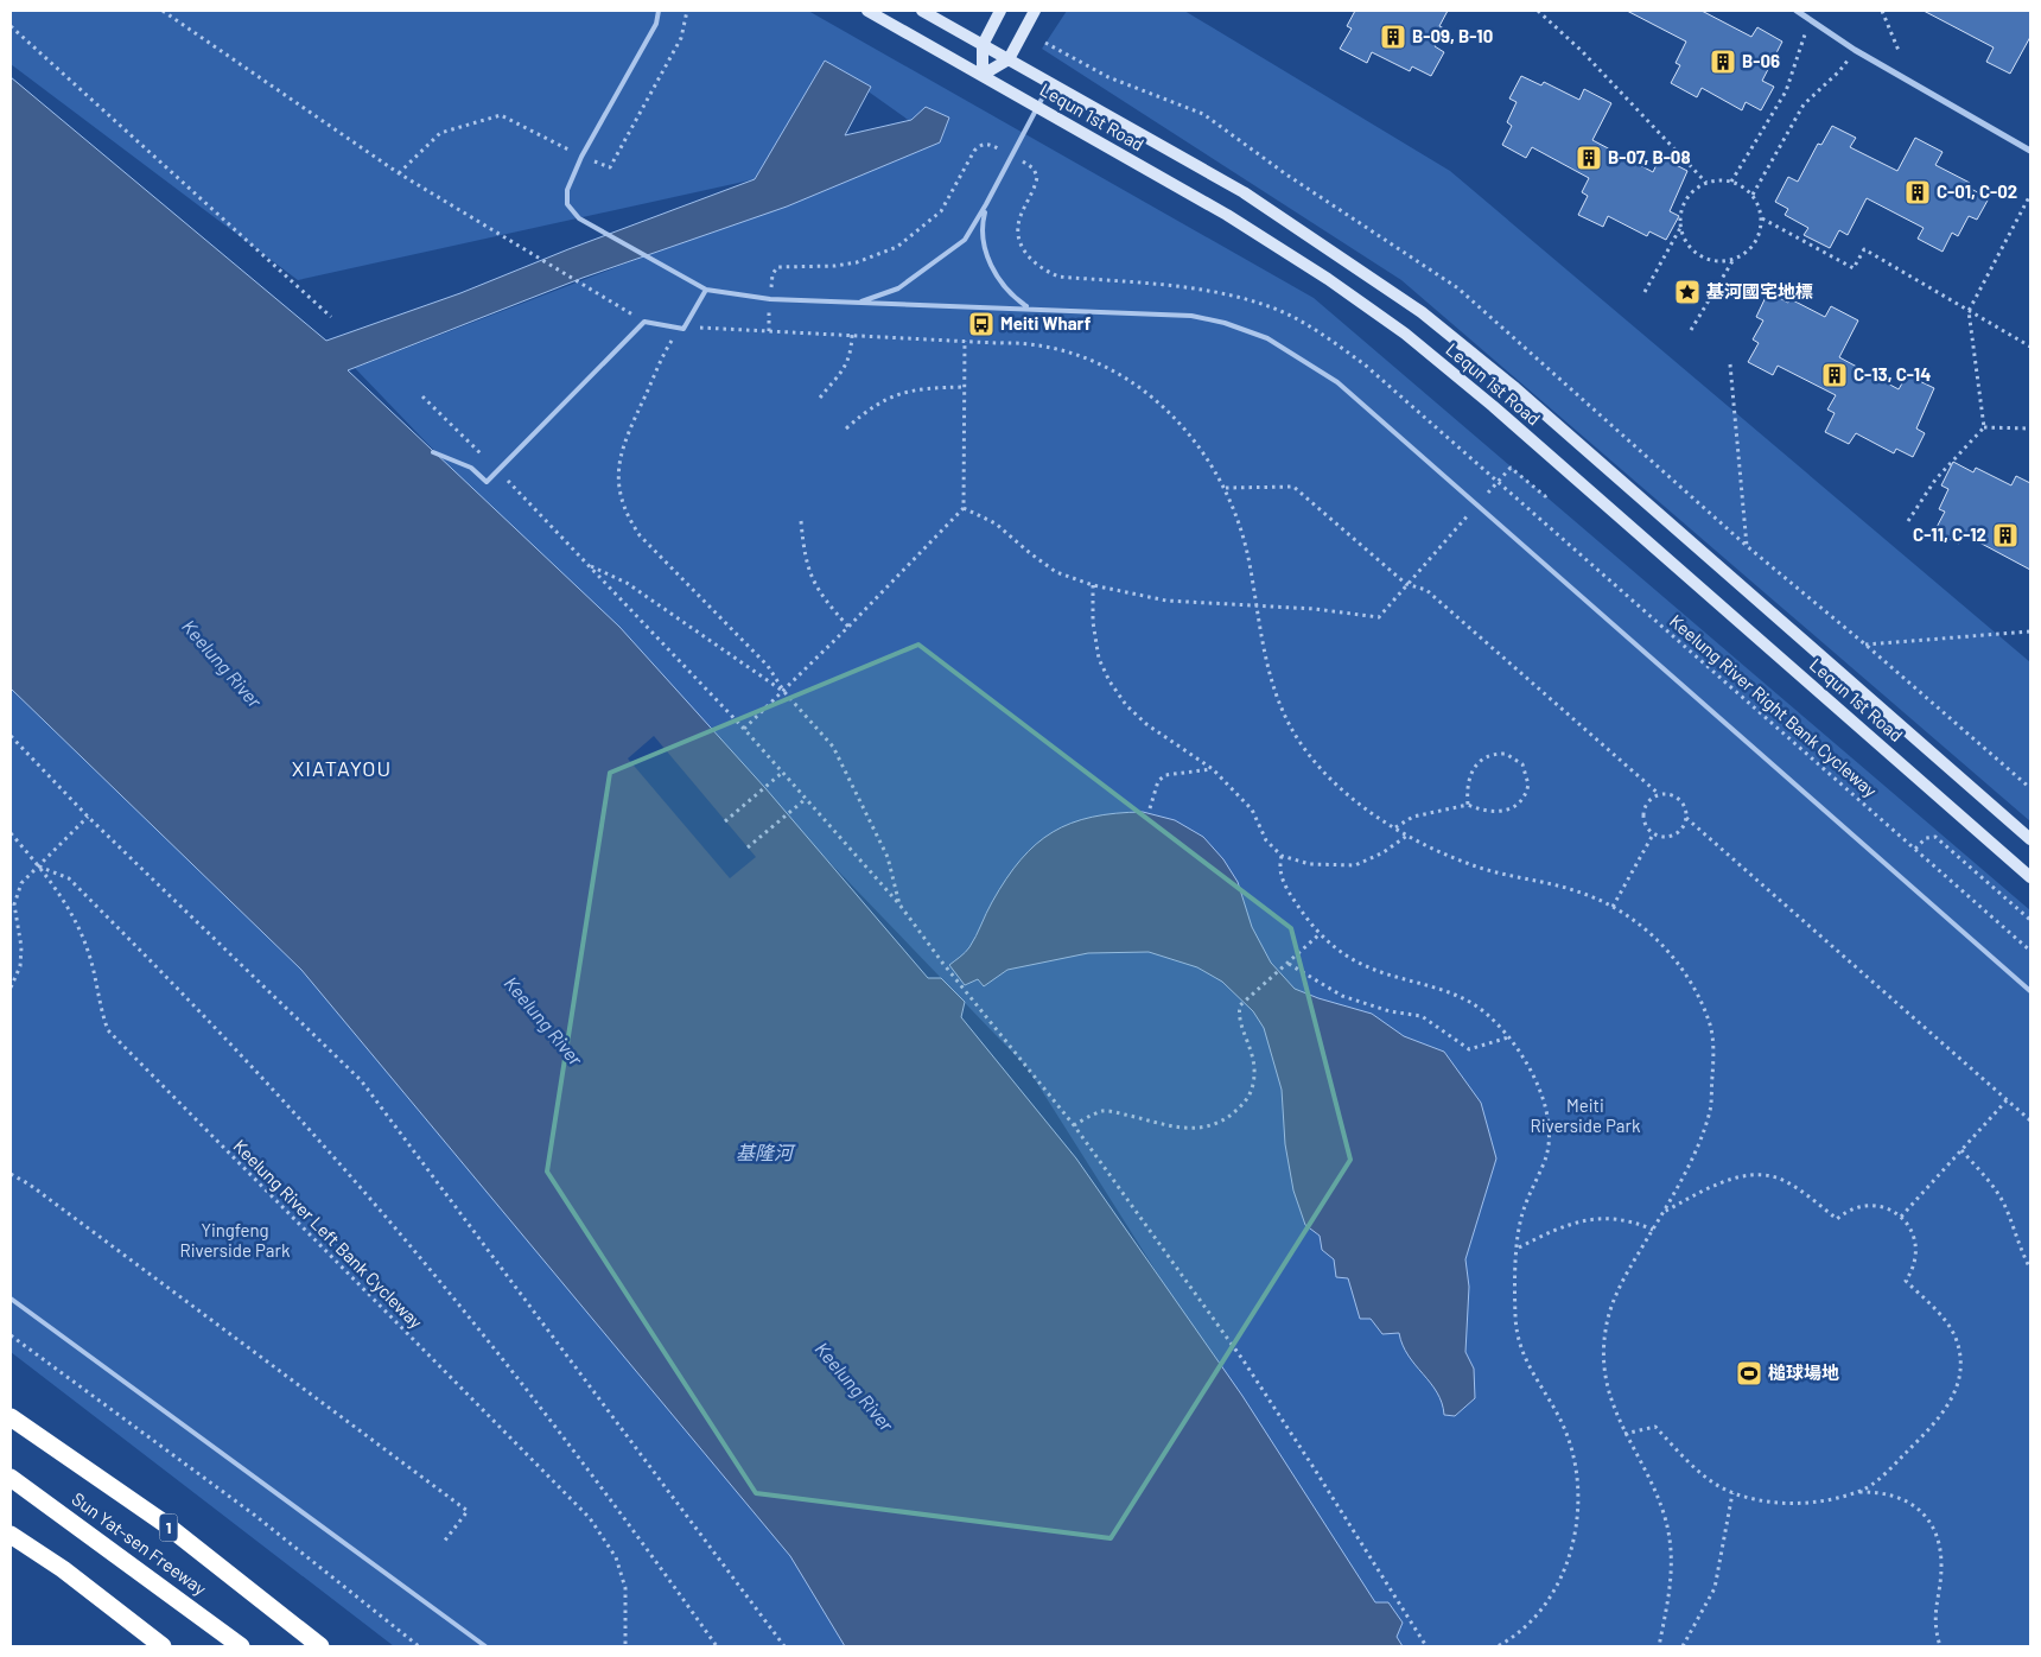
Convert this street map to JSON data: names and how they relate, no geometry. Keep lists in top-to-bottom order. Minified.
{"streets":{"highway":["1","Sun Yat-sen Freeway"],"main road":["Lequn 1st Road"],"path":["Keelung River Right Bank Cycleway","Keelung River Left Bank Cycleway"]},"districts":["XIATAYOU"],"water":["Keelung River","基隆河"],"parks":["Meiti Riverside Park","Yingfeng Riverside Park"],"places":{"building":["B-09, B-10","B-06","B-07, B-08","C-01, C-02","C-13, C-14","C-11, C-12"],"place":["基河國宅地標"],"bus stop":["Meiti Wharf"],"sports":["槌球場地"]}}
